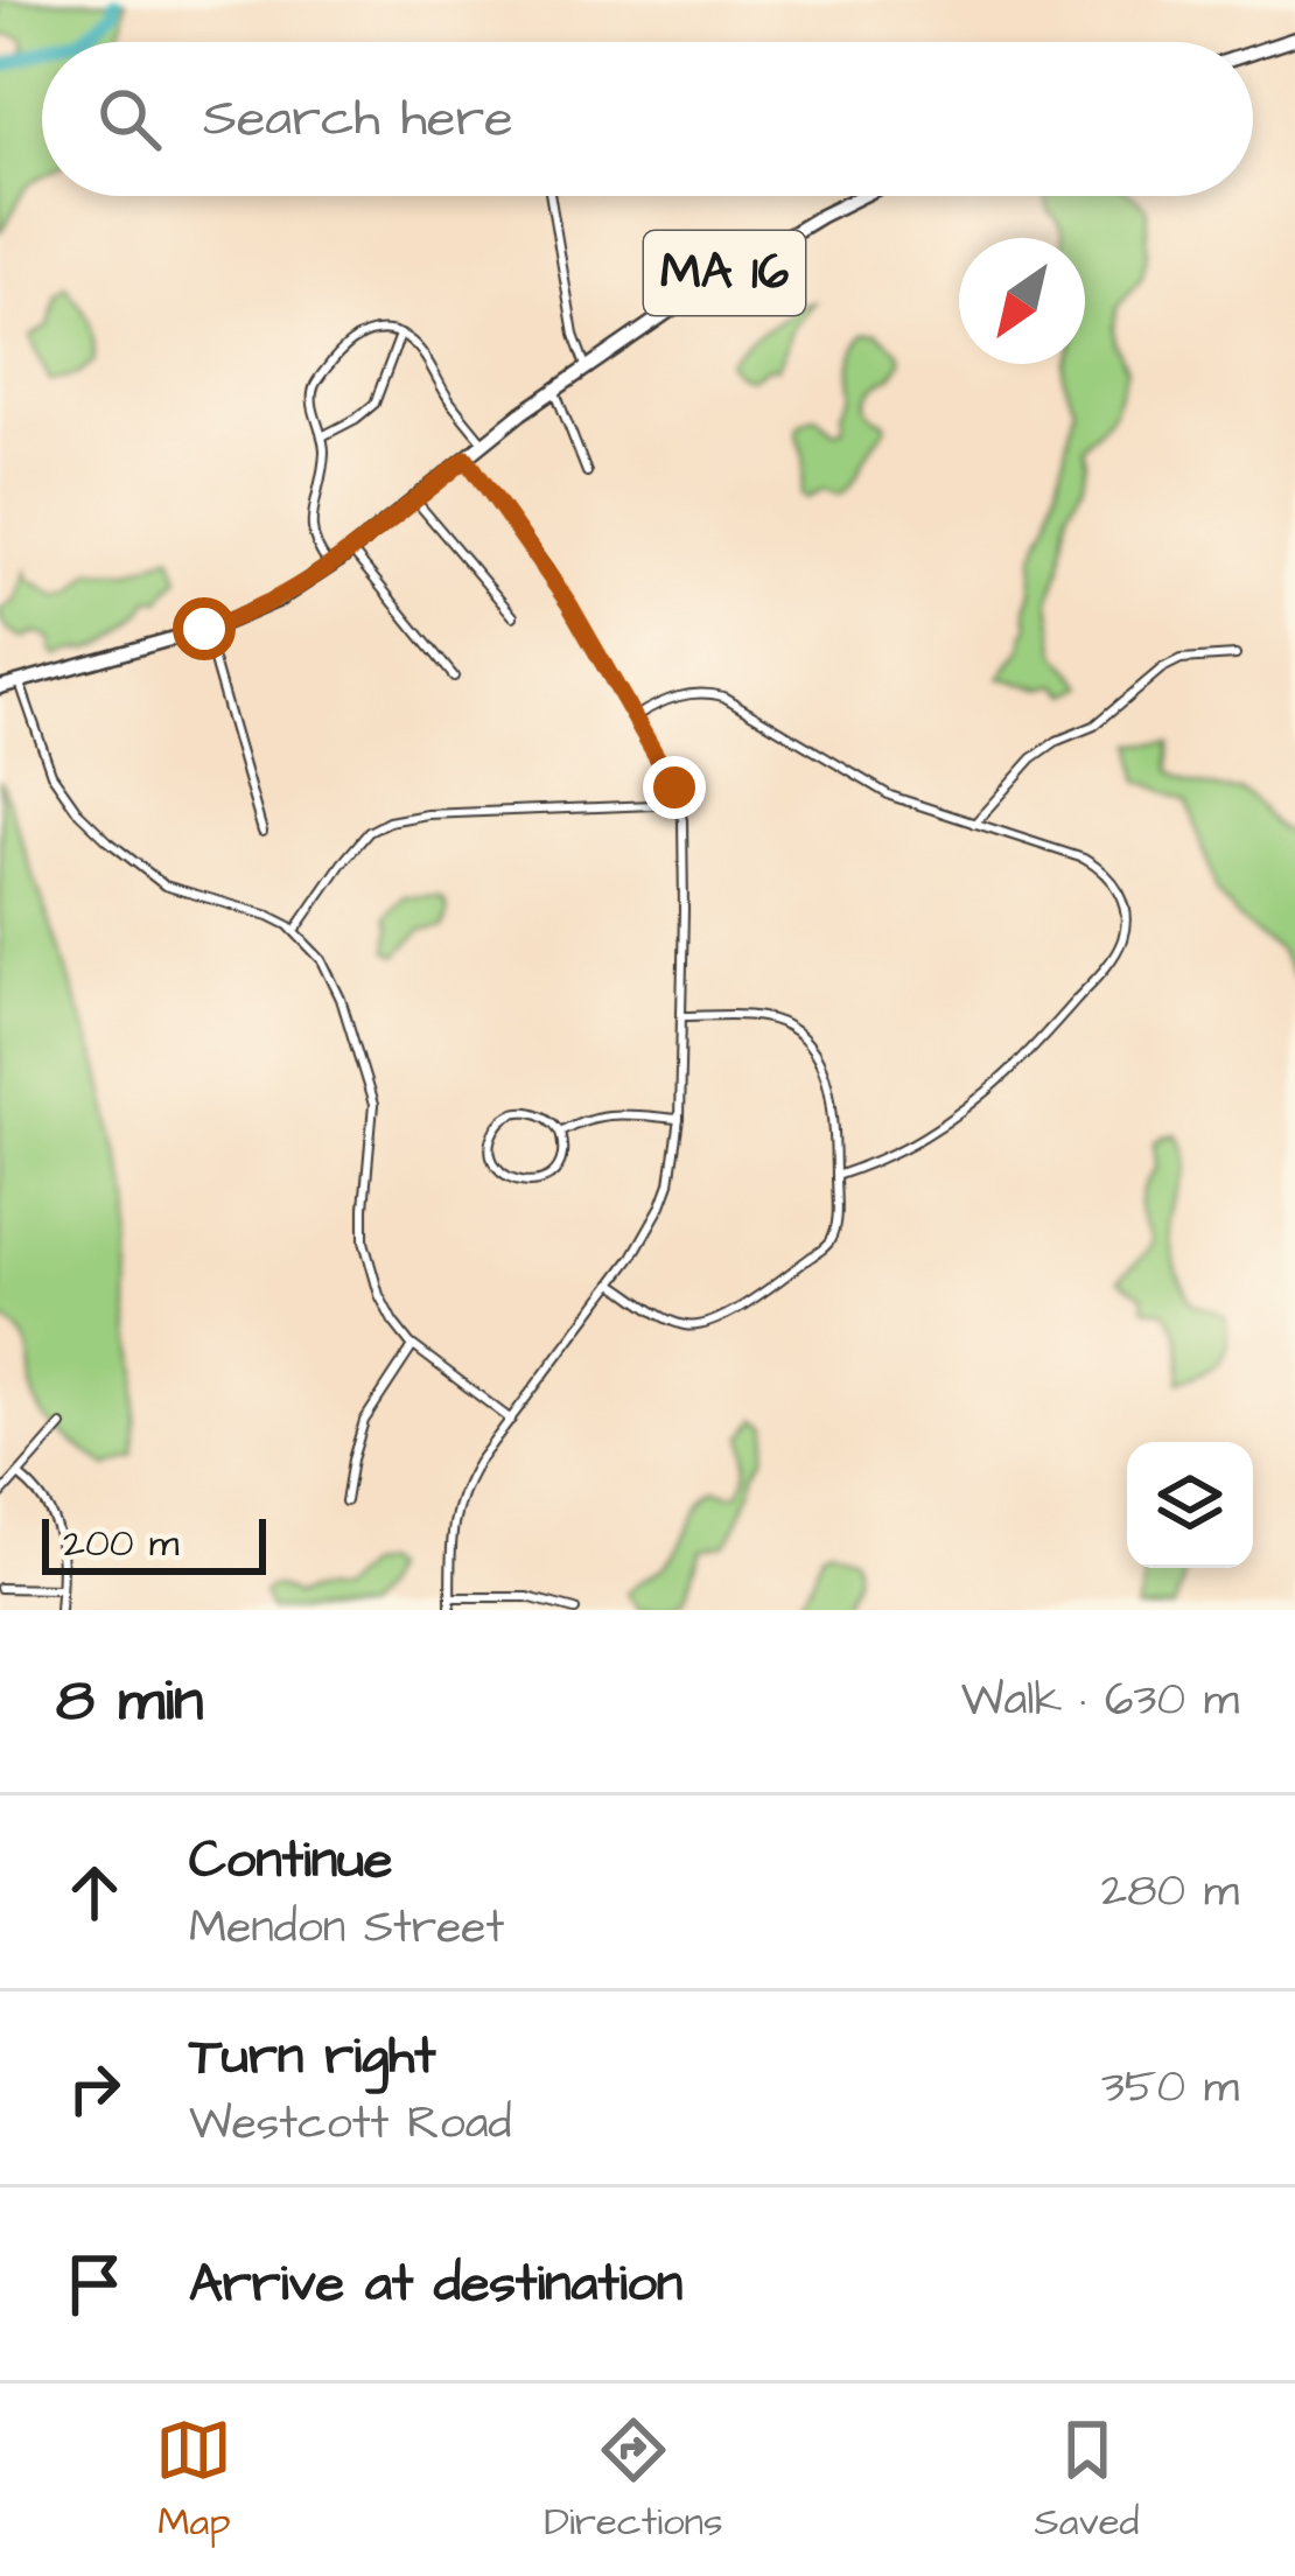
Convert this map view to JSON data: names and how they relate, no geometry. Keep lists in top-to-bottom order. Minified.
{"streets":{"main road":["MA 16"]},"scale_bar":"200 m","north":"bottom left","page":{"search":"Search here","scale":"200 m","heading":["8 min","Walk · 630 m"],"list":[["Continue","Mendon Street","280 m"],["Turn right","Westcott Road","350 m"],"Arrive at destination"],"nav":["Map","Directions","Saved"]}}
